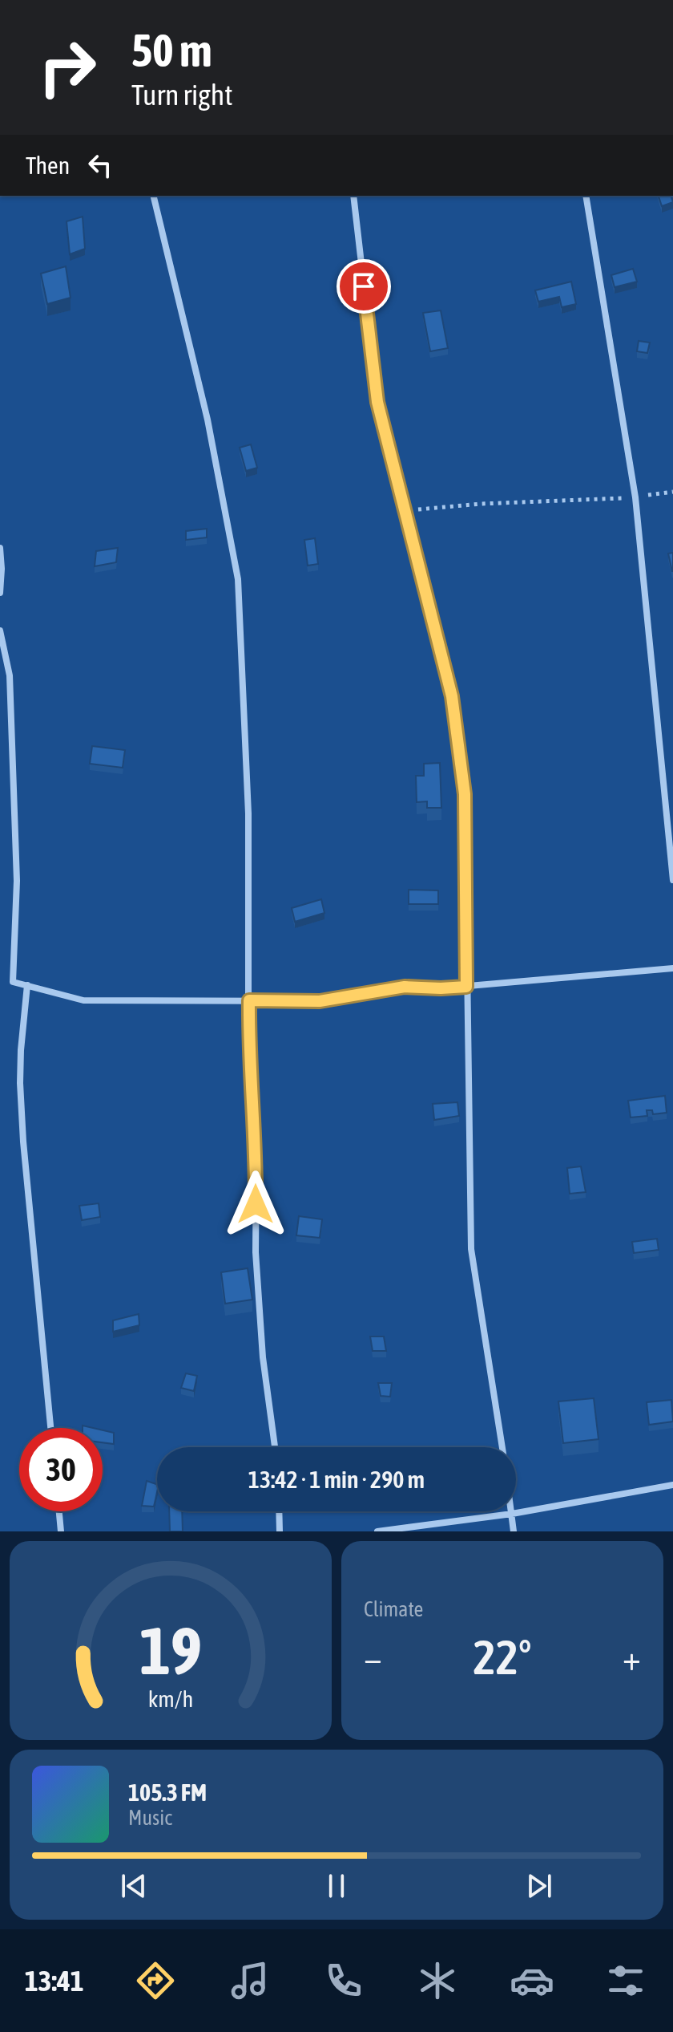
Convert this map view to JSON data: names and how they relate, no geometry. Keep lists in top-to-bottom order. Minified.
{"page":{"turn":["50 m","Turn right"],"then":"Then","limit":"30","trip":"13:42 · 1 min · 290 m","tile":"Climate","heat":["−","22°","+"],"song":["105.3 FM","Music"],"tabs":"13:41","gauge":["19","km/h"]}}
